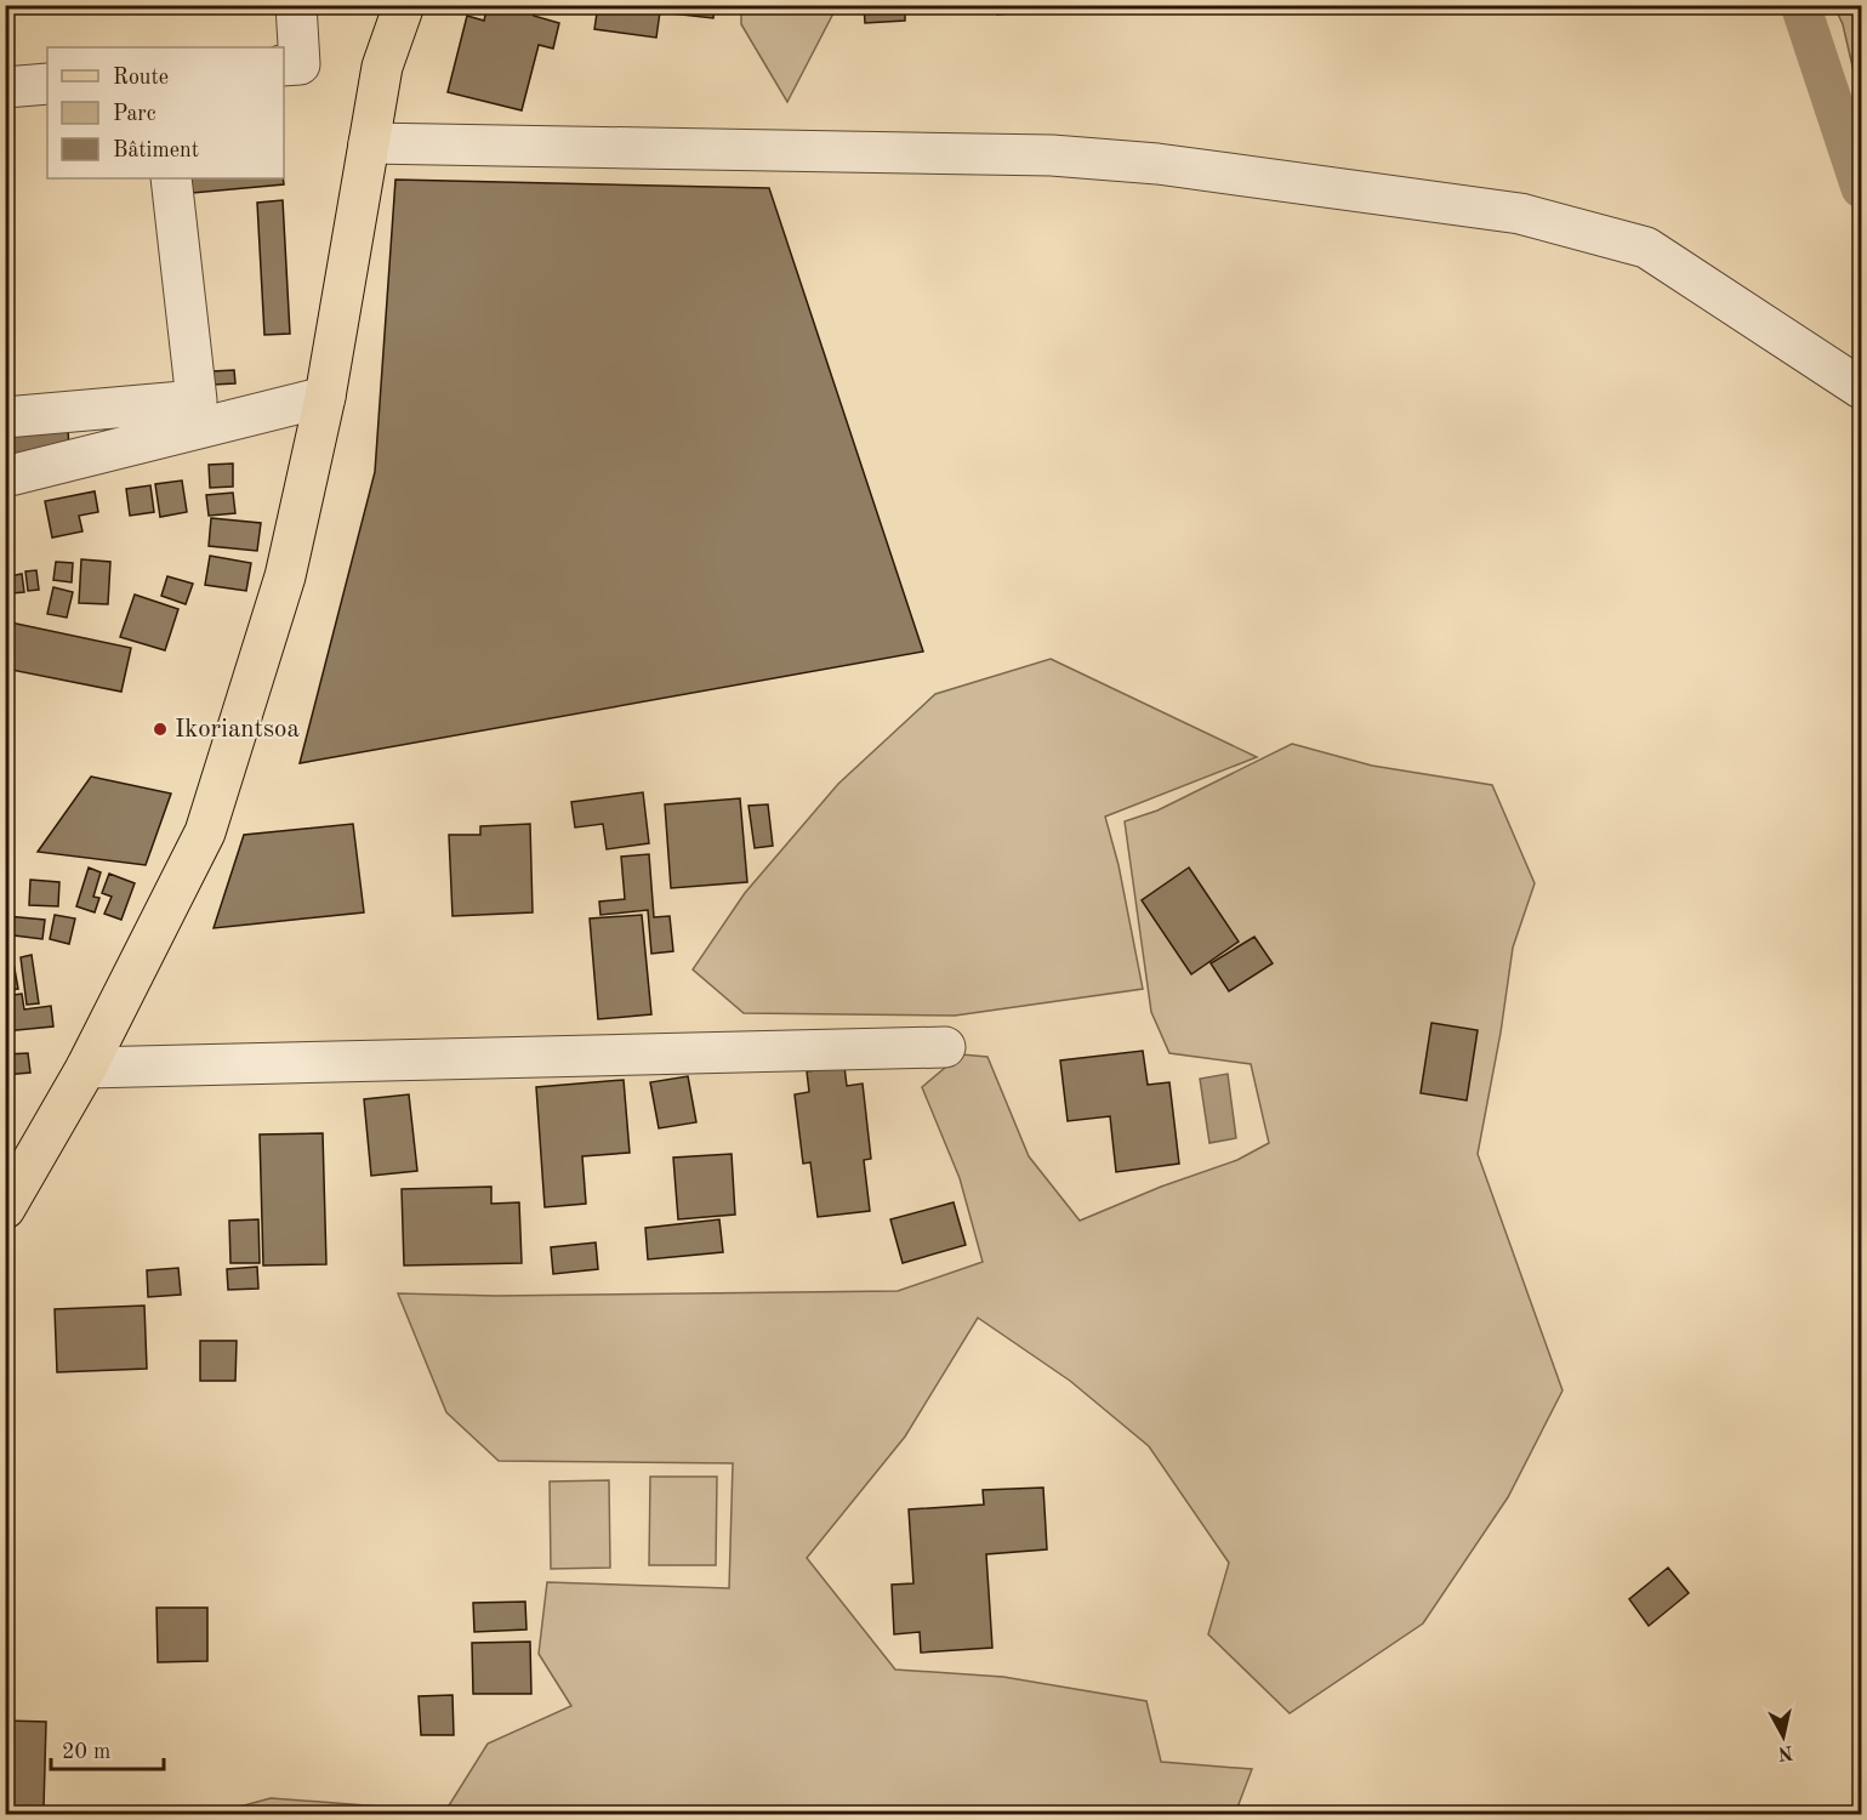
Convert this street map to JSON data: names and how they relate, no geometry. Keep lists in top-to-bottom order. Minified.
{"places":["Ikoriantsoa"],"legend":["Route","Parc","Bâtiment"],"scale_bar":"20 m","north":"bottom"}
